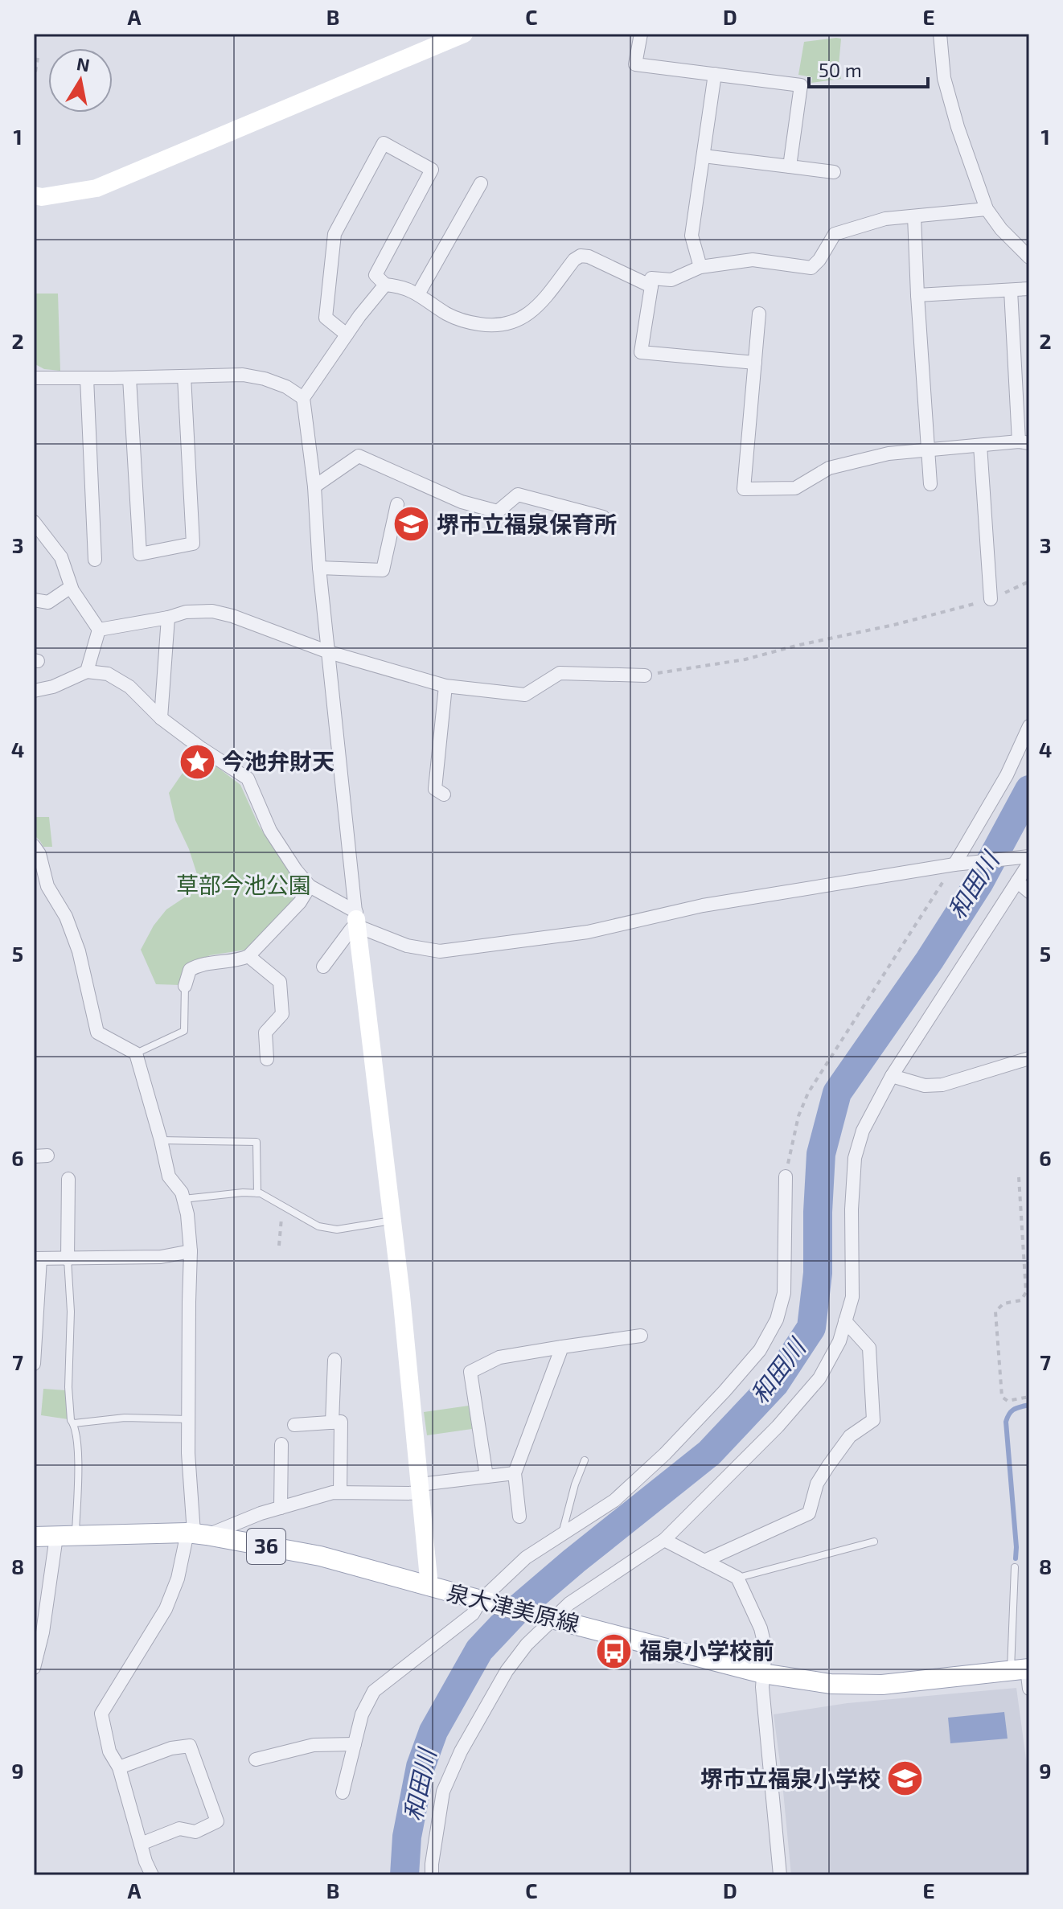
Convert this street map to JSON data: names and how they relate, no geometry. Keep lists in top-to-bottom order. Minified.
{"streets":{"main road":["36","泉大津美原線"]},"water":["和田川"],"parks":["草部今池公園"],"places":{"school or university":["堺市立福泉保育所","堺市立福泉小学校"],"place":["今池弁財天"],"bus stop":["福泉小学校前"]},"scale_bar":"50 m","north":"top","grid":{"columns":["A","B","C","D","E"],"rows":["1","2","3","4","5","6","7","8","9"]}}
